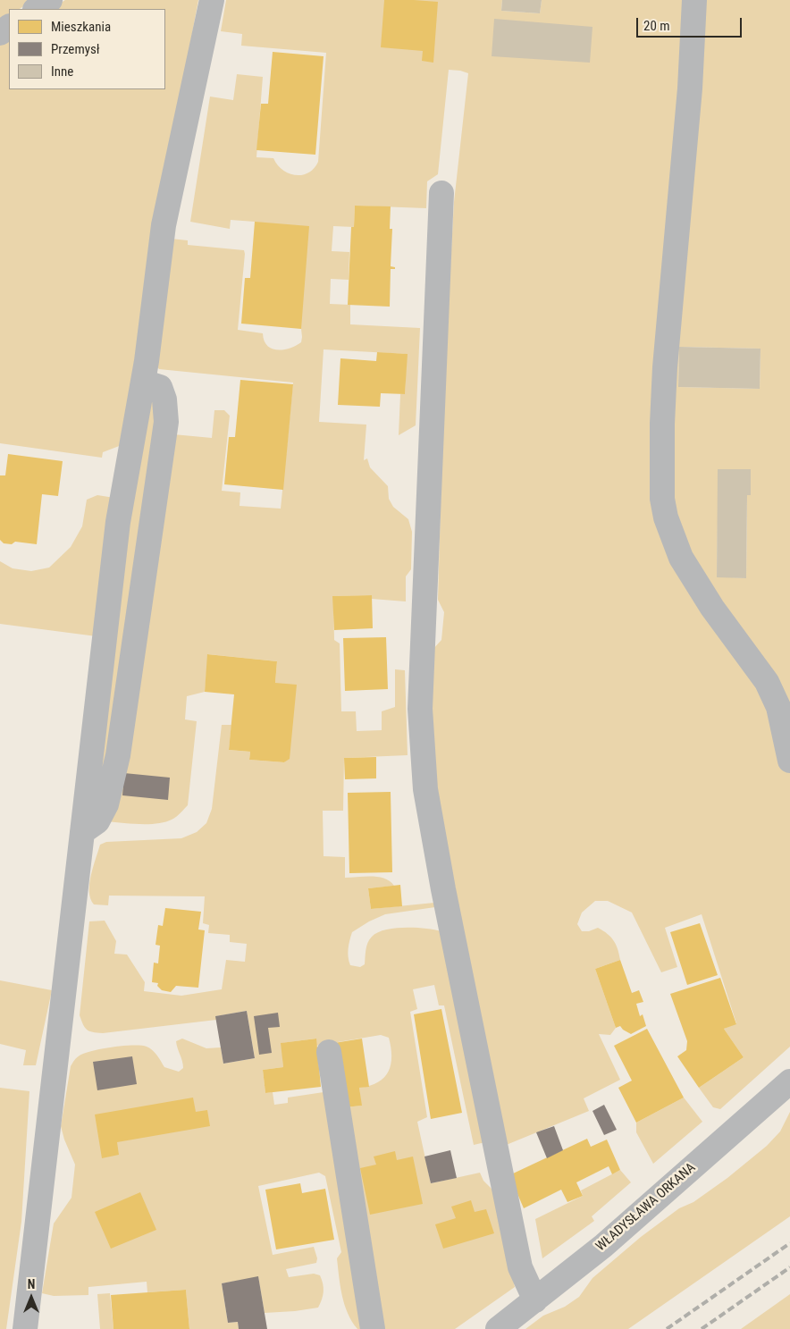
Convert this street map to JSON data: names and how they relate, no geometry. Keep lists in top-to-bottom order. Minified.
{"streets":{"street":["WŁADYSŁAWA ORKANA"]},"legend":["Mieszkania","Przemysł","Inne"],"scale_bar":"20 m","north":"top"}
